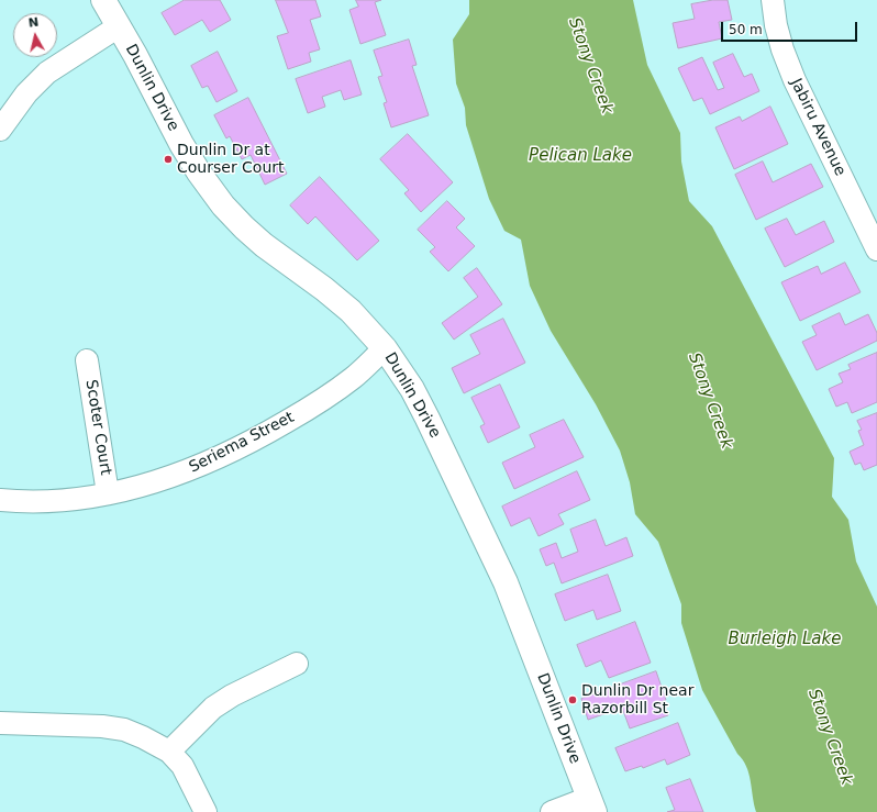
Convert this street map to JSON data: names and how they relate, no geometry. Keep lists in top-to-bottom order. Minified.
{"streets":{"street":["Dunlin Drive","Jabiru Avenue","Scoter Court","Seriema Street"]},"crossings":[["Dunlin Drive","Seriema Street"],["Scoter Court","Seriema Street"]],"water":["Stony Creek","Pelican Lake","Burleigh Lake"],"places":["Dunlin Dr at Courser Court","Dunlin Dr near Razorbill St"],"scale_bar":"50 m","north":"top"}
